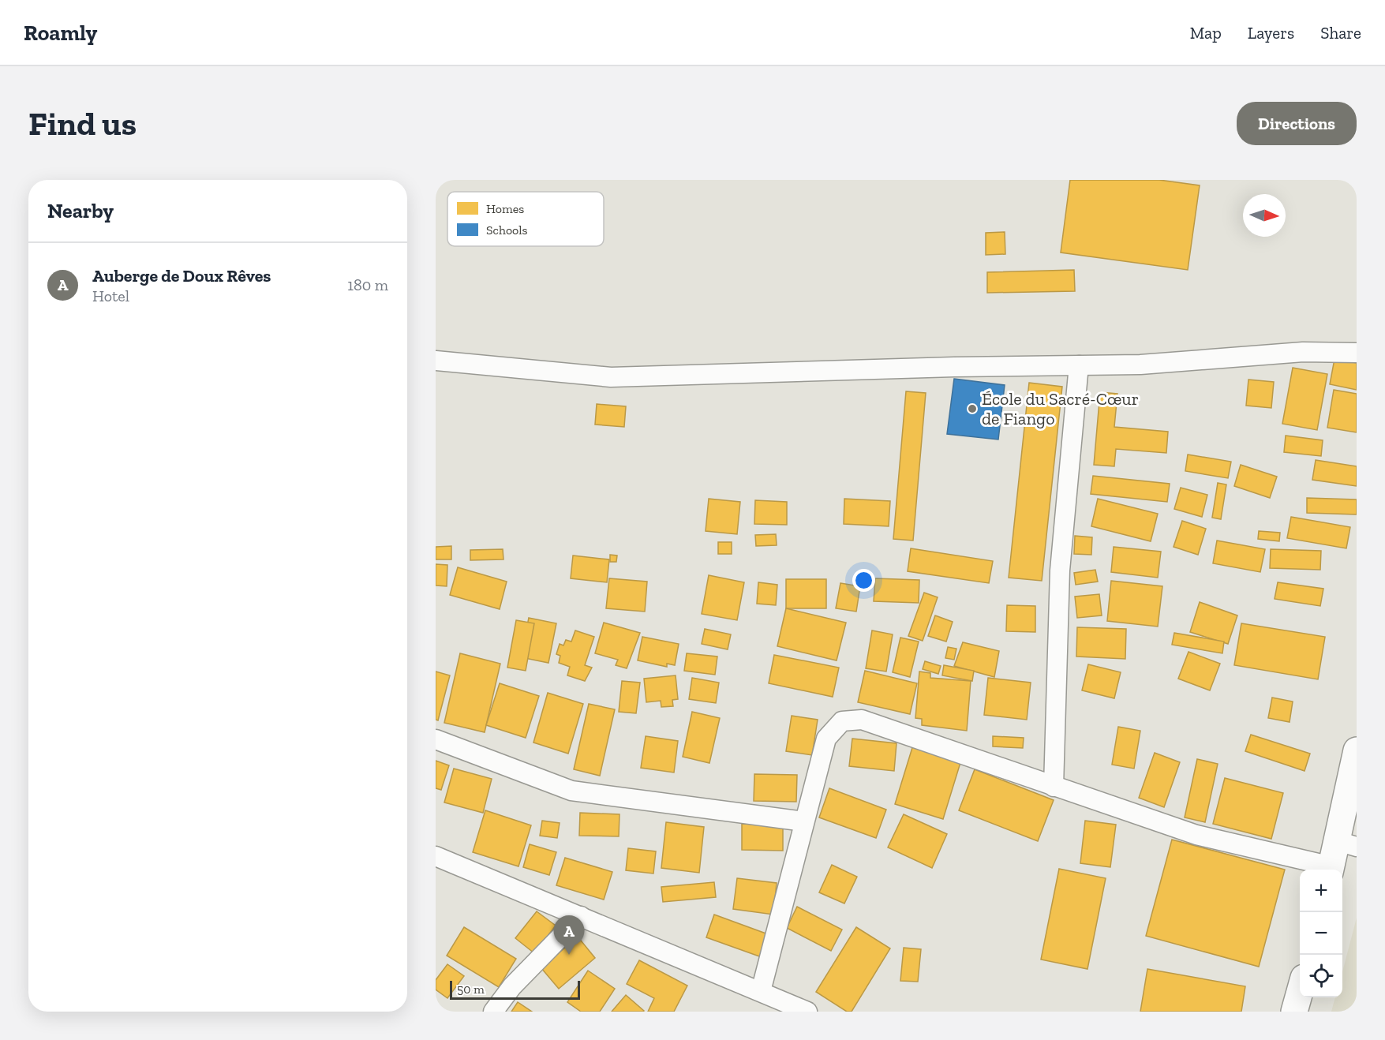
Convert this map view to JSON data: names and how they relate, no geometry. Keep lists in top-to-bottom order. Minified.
{"places":["École du Sacré-Cœur de Fiango"],"legend":["Homes","Schools"],"scale_bar":"50 m","north":"right","page":{"header":"Roamly","nav":["Map","Layers","Share"],"buttons":"Directions","title":"Find us","heading":"Nearby","list":[{"mark":"A","name":"Auberge de Doux Rêves","note":"Hotel","value":"180 m"}],"map_buttons":["+","−"],"pins":"A","scale":"50 m"}}
